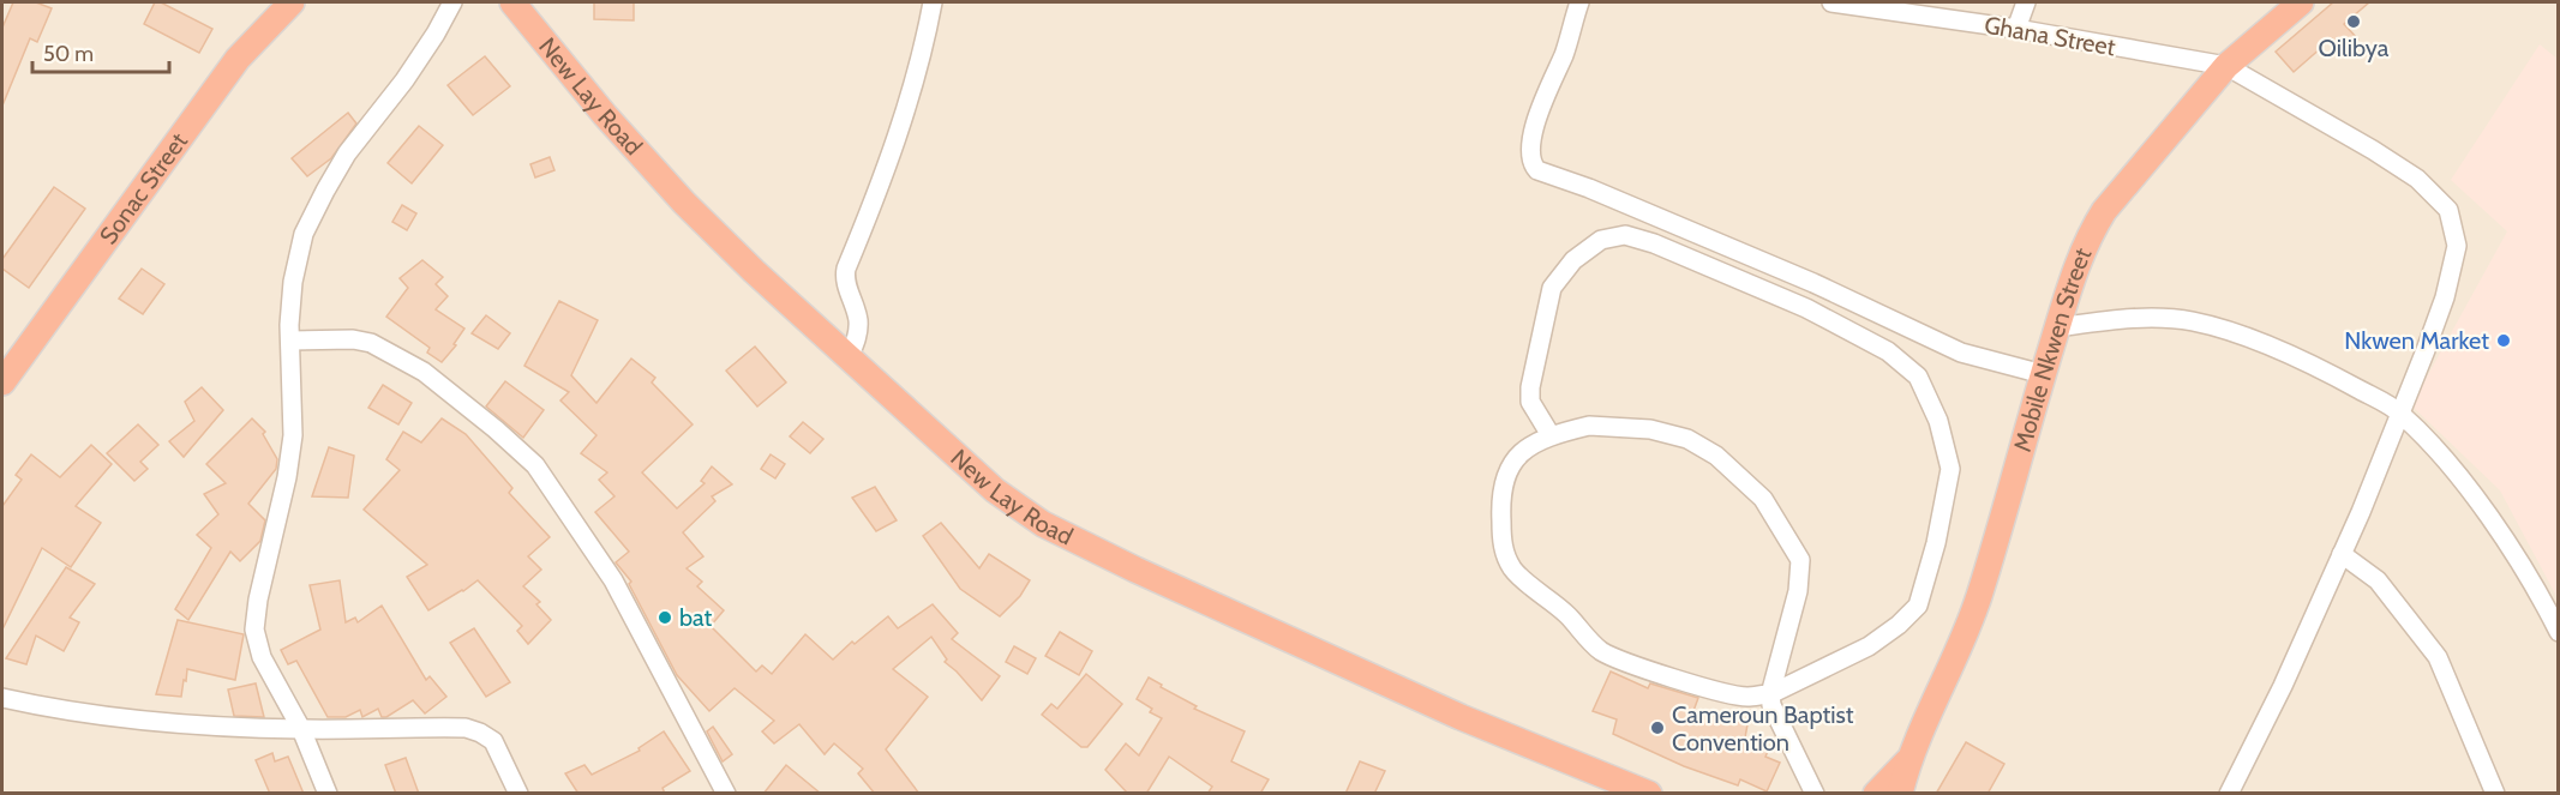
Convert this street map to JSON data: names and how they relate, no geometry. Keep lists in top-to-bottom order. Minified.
{"streets":{"highway":["New Lay Road","Sonac Street","Mobile Nkwen Street"],"street":["Ghana Street"]},"crossings":[["Ghana Street","Mobile Nkwen Street"]],"places":["Oilibya","Nkwen Market","bat","Cameroun Baptist Convention"],"scale_bar":"50 m"}
